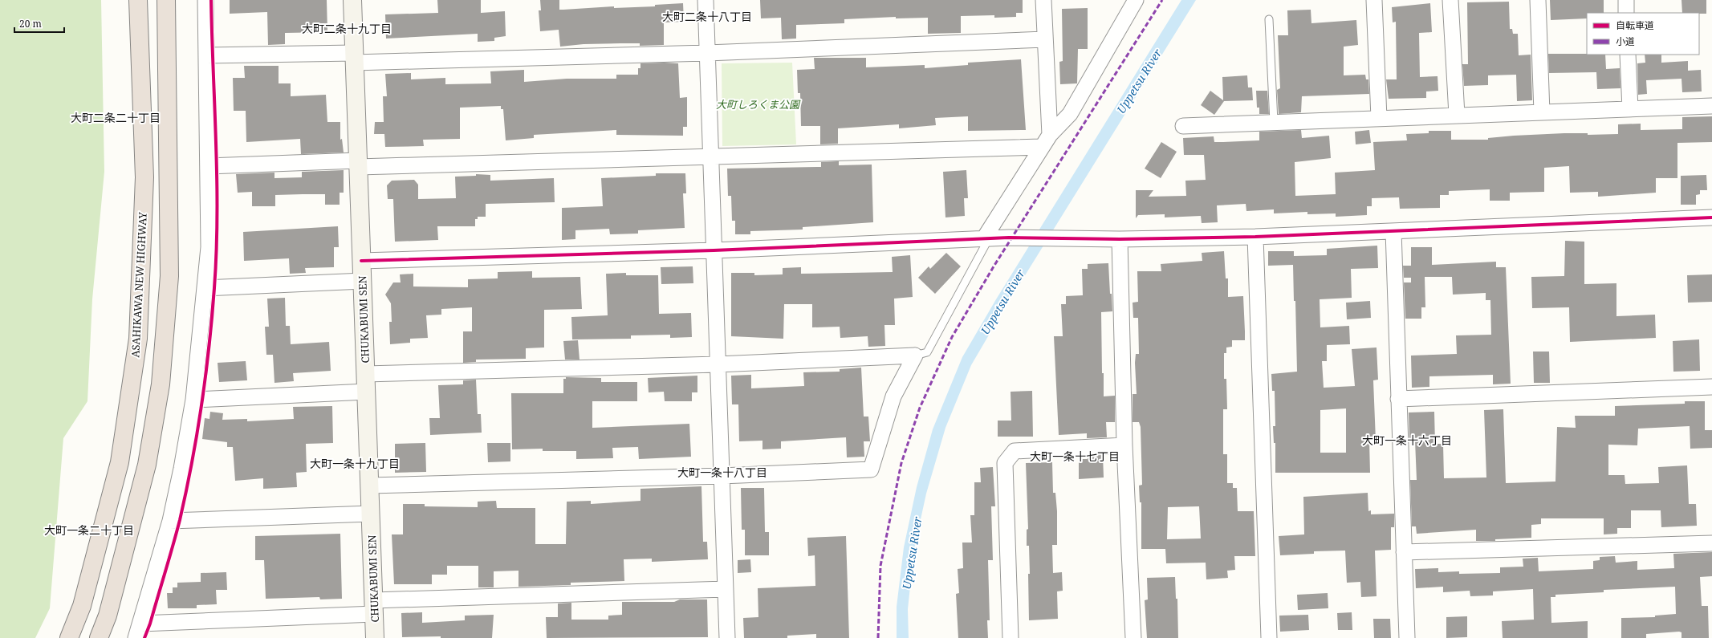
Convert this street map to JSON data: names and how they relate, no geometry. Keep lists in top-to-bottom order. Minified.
{"streets":{"highway":["ASAHIKAWA NEW HIGHWAY"],"street":["CHUKABUMI SEN"]},"districts":["大町二条十八丁目","大町二条十九丁目","大町二条二十丁目","大町一条十六丁目","大町一条十七丁目","大町一条十九丁目","大町一条十八丁目","大町一条二十丁目"],"water":["Uppetsu River"],"parks":["大町しろくま公園"],"legend":["自転車道","小道"],"scale_bar":"20 m"}
